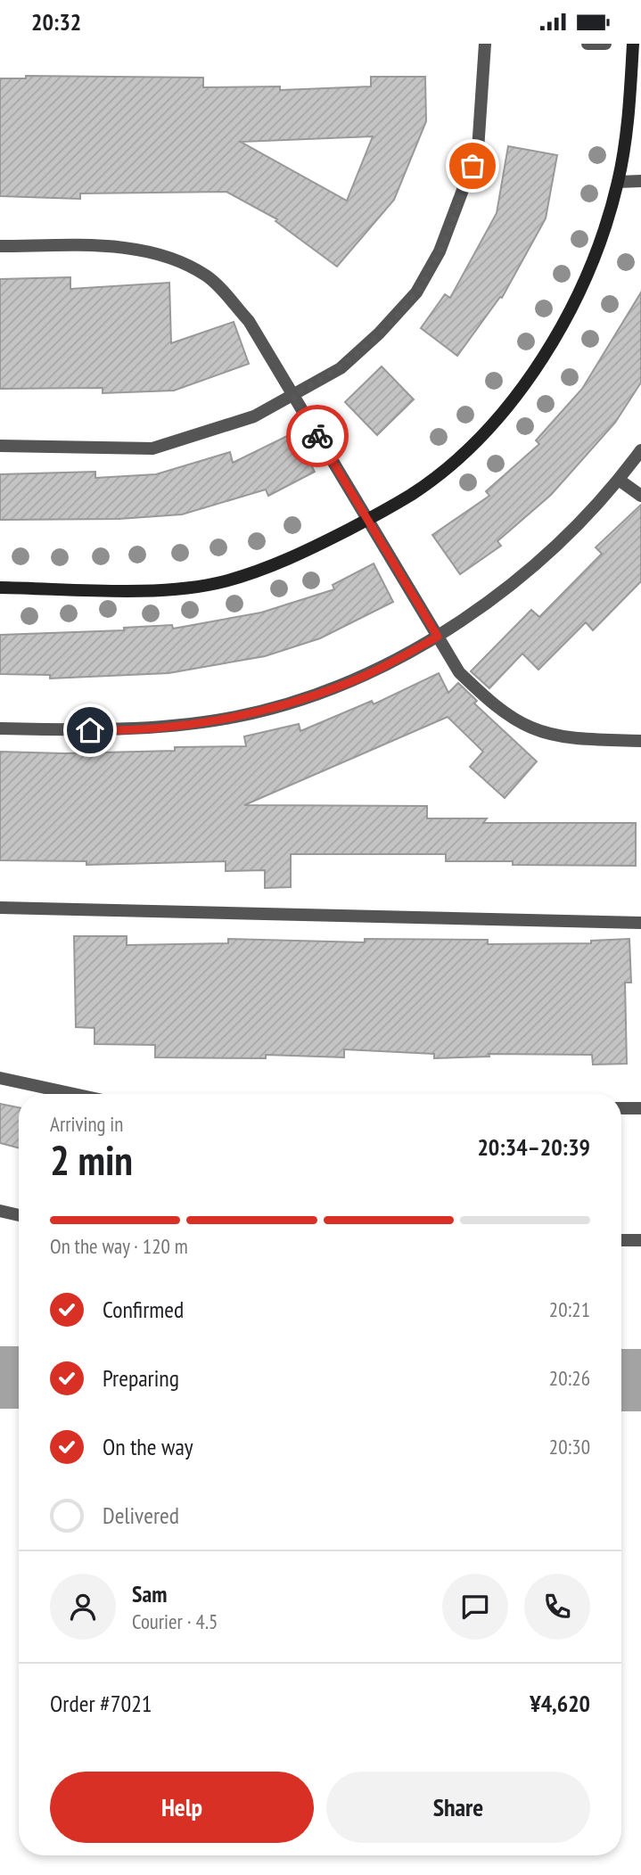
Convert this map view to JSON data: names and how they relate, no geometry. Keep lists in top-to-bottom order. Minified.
{"page":{"status":"20:32","heading":["2 min","Arriving in","20:34–20:39"],"panel":["Sam","Courier · 4.5","Order #7021","¥4,620"],"bar":"On the way · 120 m","list":[["Confirmed","20:21"],["Preparing","20:26"],["On the way","20:30"],"Delivered"],"buttons":["Help","Share"]}}
